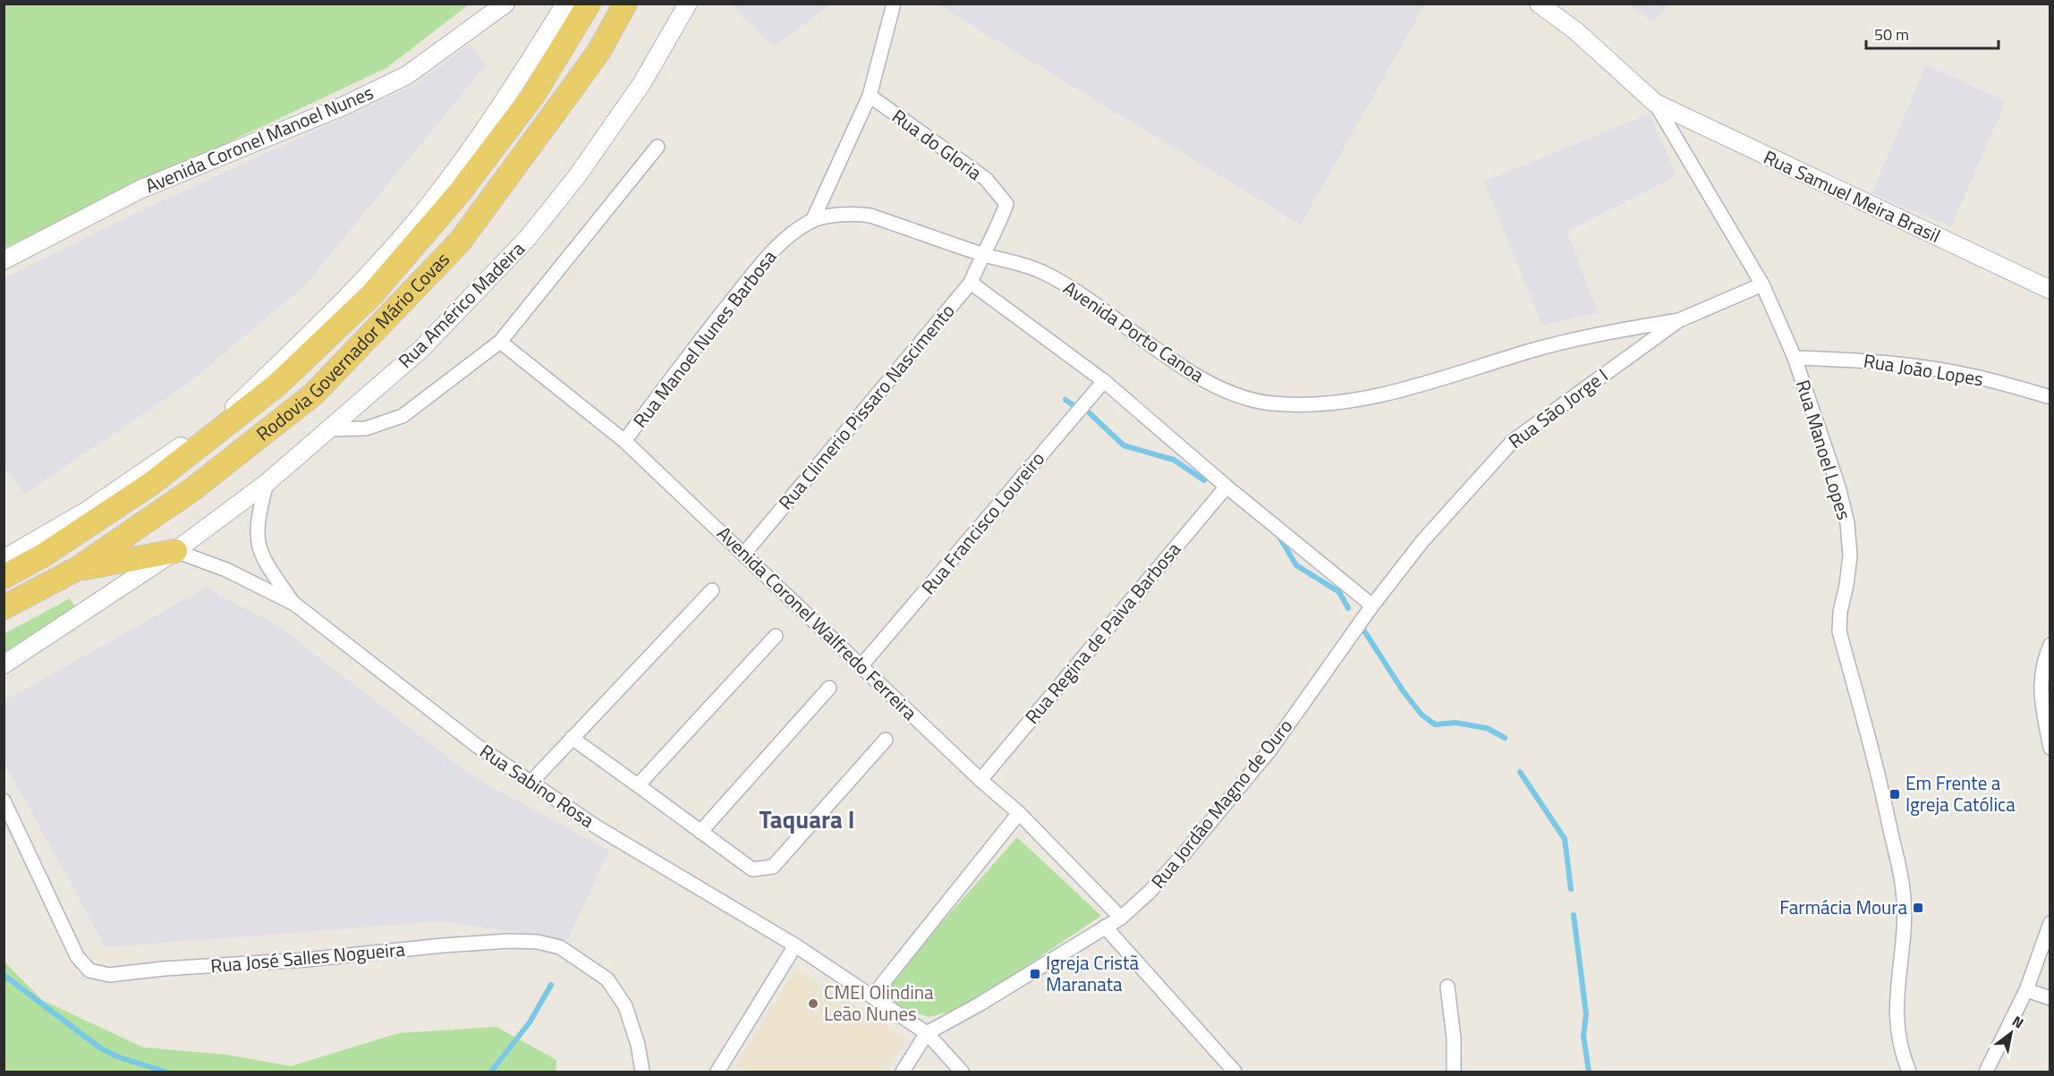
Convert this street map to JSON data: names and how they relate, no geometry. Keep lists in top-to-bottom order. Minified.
{"streets":{"main road":["Rodovia Governador Mário Covas"],"street":["Avenida Coronel Manoel Nunes","Rua do Gloria","Rua Samuel Meira Brasil","Rua Américo Madeira","Avenida Porto Canoa","Rua Manoel Nunes Barbosa","Rua João Lopes","Rua Climerio Pissaro Nascimento","Rua São Jorge I","Rua Manoel Lopes","Rua Francisco Loureiro","Avenida Coronel Walfredo Ferreira","Rua Regina de Paiva Barbosa","Rua Sabino Rosa","Rua Jordão Magno de Ouro","Rua José Salles Nogueira"]},"crossings":[["Rua do Gloria","Avenida Porto Canoa"],["Rua do Gloria","Rua Climerio Pissaro Nascimento"],["Rua Samuel Meira Brasil","Rua Manoel Lopes"],["Rua Américo Madeira","Rua Sabino Rosa"],["Avenida Porto Canoa","Rua Manoel Nunes Barbosa"],["Avenida Porto Canoa","Rua Climerio Pissaro Nascimento"],["Avenida Porto Canoa","Rua São Jorge I"],["Rua Manoel Nunes Barbosa","Avenida Coronel Walfredo Ferreira"],["Rua João Lopes","Rua Manoel Lopes"],["Rua Climerio Pissaro Nascimento","Avenida Coronel Walfredo Ferreira"],["Rua São Jorge I","Rua Manoel Lopes"],["Rua São Jorge I","Rua Jordão Magno de Ouro"],["Rua Francisco Loureiro","Avenida Coronel Walfredo Ferreira"],["Avenida Coronel Walfredo Ferreira","Rua Regina de Paiva Barbosa"],["Avenida Coronel Walfredo Ferreira","Rua Jordão Magno de Ouro"],["Rua Sabino Rosa","Rua Jordão Magno de Ouro"]],"districts":["Taquara I"],"places":{"transit":["Em Frente a Igreja Católica","Farmácia Moura","Igreja Cristã Maranata"],"other":["CMEI Olindina Leão Nunes"]},"scale_bar":"50 m","north":"top right"}
